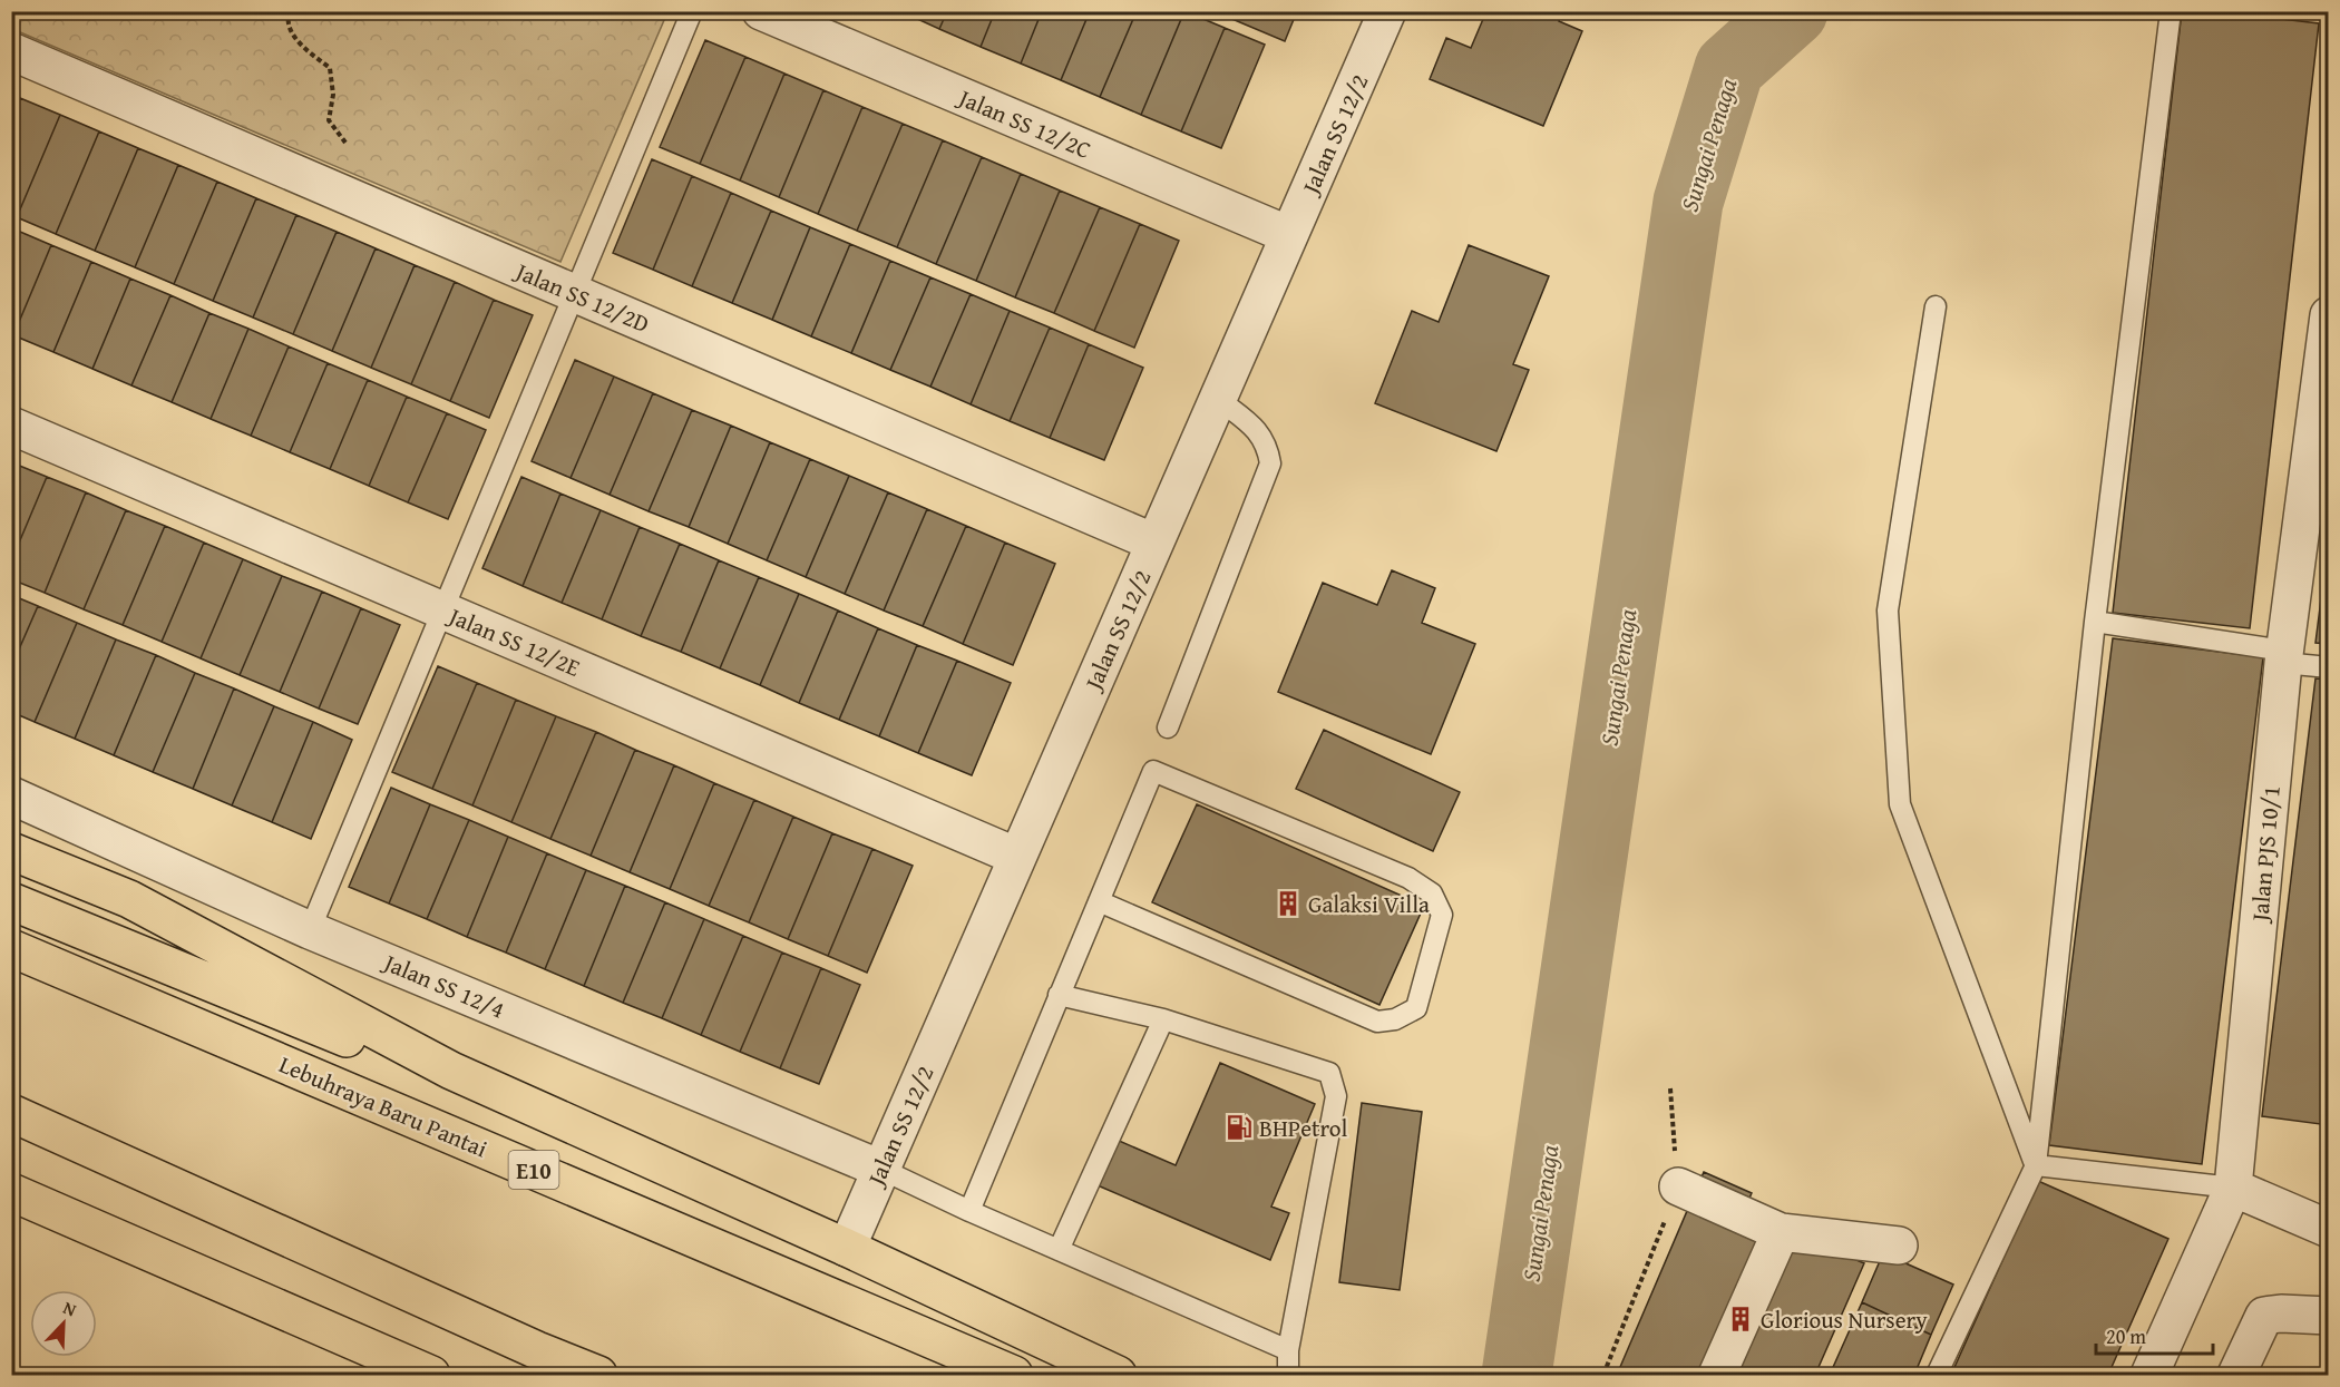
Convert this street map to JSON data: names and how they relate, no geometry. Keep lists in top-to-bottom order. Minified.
{"streets":{"highway":["Lebuhraya Baru Pantai","E10"],"street":["Jalan SS 12/2C","Jalan SS 12/2","Jalan SS 12/2D","Jalan SS 12/2E","Jalan PJS 10/1","Jalan SS 12/4"]},"crossings":[["Jalan SS 12/2C","Jalan SS 12/2"],["Jalan SS 12/2","Jalan SS 12/2D"],["Jalan SS 12/2","Jalan SS 12/2E"],["Jalan SS 12/2","Jalan SS 12/4"]],"water":["Sungai Penaga"],"places":{"building":["Galaksi Villa","Glorious Nursery"],"fuel station":["BHPetrol"]},"scale_bar":"20 m","north":"top right"}
